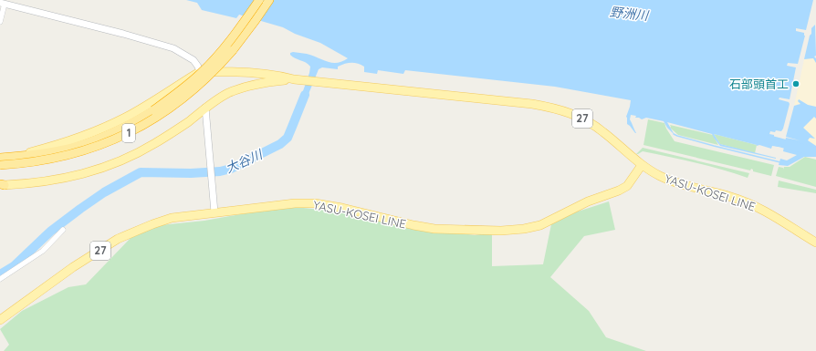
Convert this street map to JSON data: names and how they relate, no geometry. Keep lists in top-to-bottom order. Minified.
{"streets":{"highway":["1"],"main road":["27","YASU-KOSEI LINE"]},"crossings":[["27","YASU-KOSEI LINE"]],"water":["野洲川","大谷川"],"places":["石部頭首工"]}
